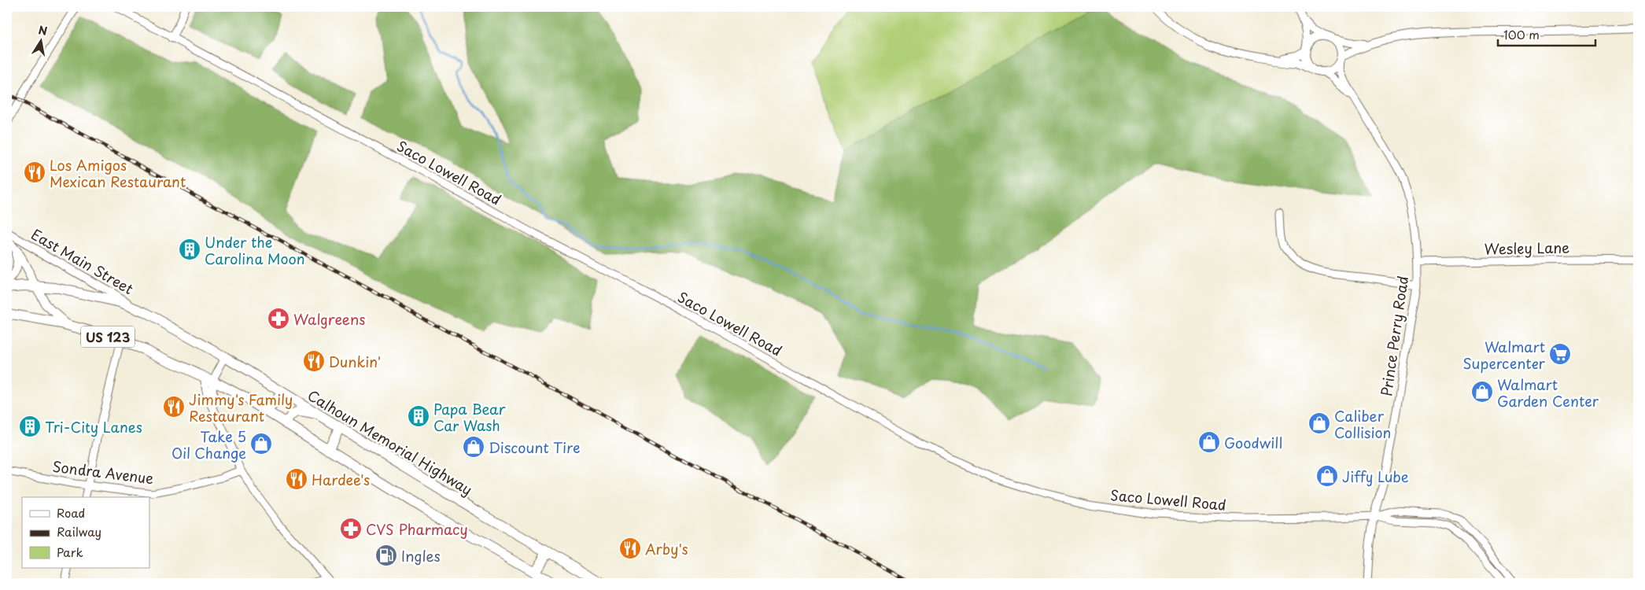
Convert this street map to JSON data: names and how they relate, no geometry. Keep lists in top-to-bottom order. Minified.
{"streets":{"highway":["US 123","Calhoun Memorial Highway"],"main road":["East Main Street"],"street":["Saco Lowell Road","Wesley Lane","Prince Perry Road","Sondra Avenue"]},"crossings":[["Saco Lowell Road","Prince Perry Road"],["Wesley Lane","Prince Perry Road"],["East Main Street","US 123"],["East Main Street","Calhoun Memorial Highway"]],"places":{"restaurant":["Los Amigos Mexican Restaurant","Dunkin'","Jimmy's Family Restaurant","Hardee's","Arby's"],"building":["Under the Carolina Moon","Papa Bear Car Wash","Tri-City Lanes"],"pharmacy":["Walgreens","CVS Pharmacy"],"supermarket":["Walmart Supercenter"],"shop":["Walmart Garden Center","Caliber Collision","Goodwill","Take 5 Oil Change","Discount Tire","Jiffy Lube"],"fuel station":["Ingles"]},"legend":["Road","Railway","Park"],"scale_bar":"100 m","north":"top"}
